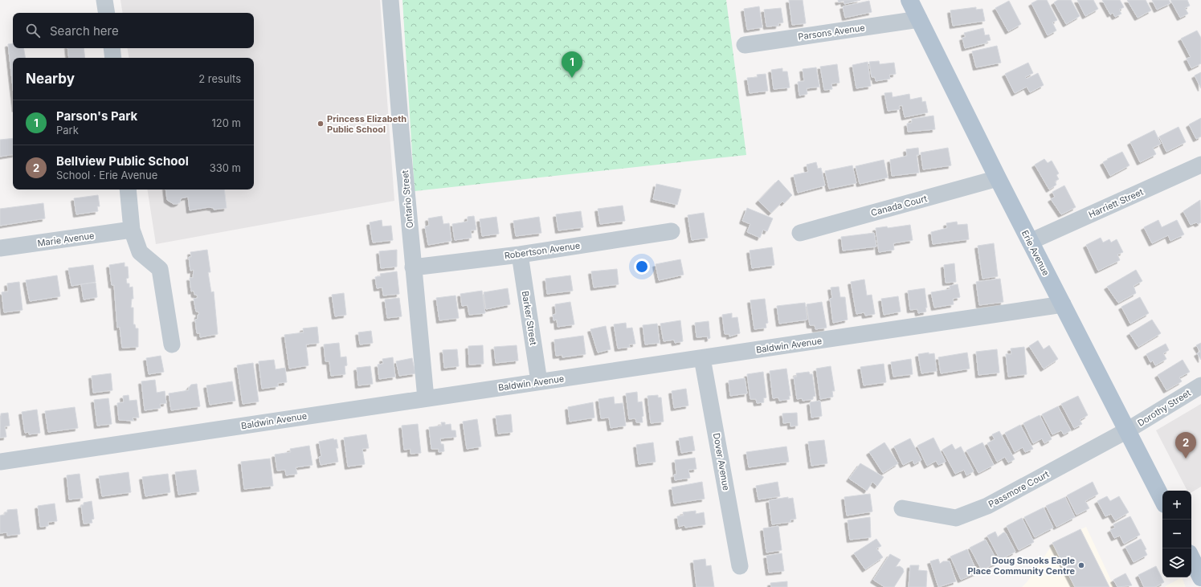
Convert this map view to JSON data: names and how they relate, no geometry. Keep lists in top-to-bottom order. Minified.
{"streets":{"main road":["Erie Avenue"],"street":["Parsons Avenue","Ontario Street","Harriett Street","Canada Court","Marie Avenue","Robertson Avenue","Barker Street","Baldwin Avenue","Dorothy Street","Dover Avenue","Passmore Court"]},"crossings":[["Parsons Avenue","Erie Avenue"],["Ontario Street","Robertson Avenue"],["Ontario Street","Baldwin Avenue"],["Harriett Street","Erie Avenue"],["Canada Court","Erie Avenue"],["Robertson Avenue","Barker Street"],["Erie Avenue","Baldwin Avenue"],["Erie Avenue","Dorothy Street"],["Erie Avenue","Passmore Court"],["Barker Street","Baldwin Avenue"],["Baldwin Avenue","Dover Avenue"],["Dorothy Street","Passmore Court"]],"places":["Princess Elizabeth Public School","Doug Snooks Eagle Place Community Centre"],"page":{"search":"Search here","pins":["1","2"],"heading":["Nearby","2 results"],"list":[{"mark":"1","name":"Parson's Park","note":"Park","value":"120 m"},{"mark":"2","name":"Bellview Public School","note":"School · Erie Avenue","value":"330 m"}],"map_buttons":["+","−"]}}
